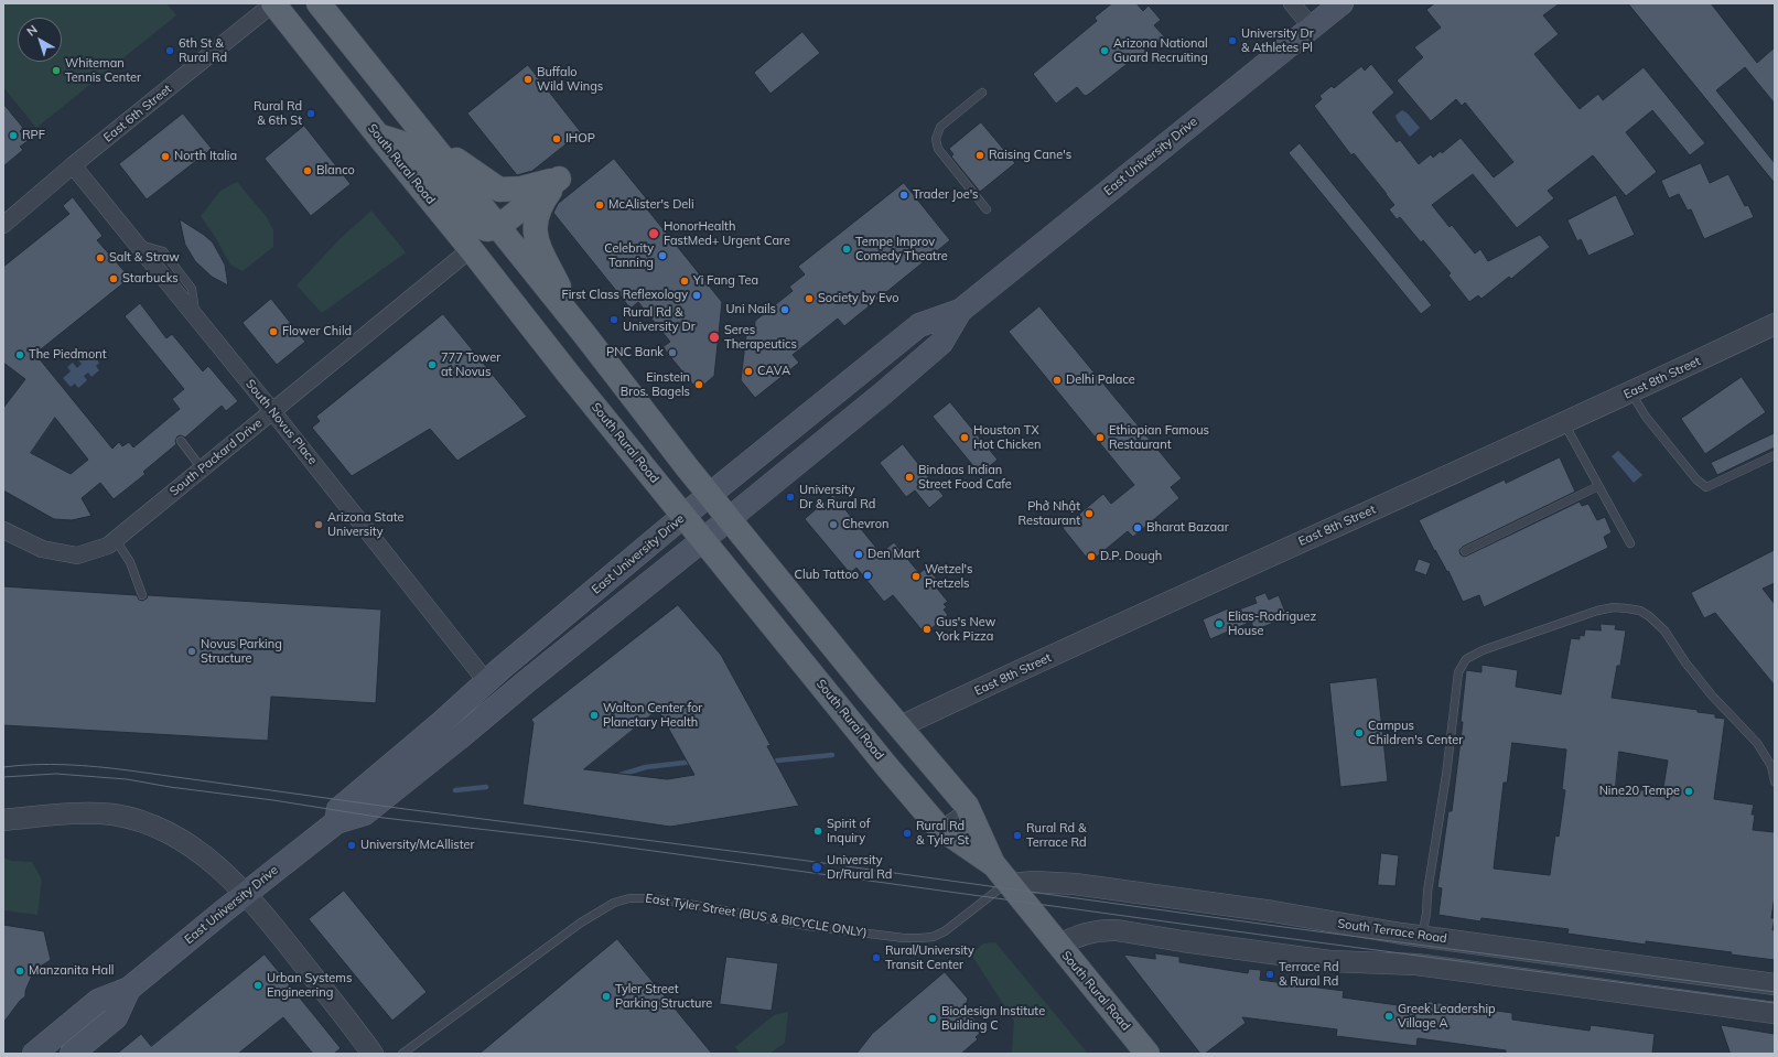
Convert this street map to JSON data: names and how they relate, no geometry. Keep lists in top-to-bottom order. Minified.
{"streets":{"main road":["East University Drive","South Rural Road"],"street":["East 6th Street","East 8th Street","South Novus Place","South Packard Drive","South Terrace Road"],"lane":["East Tyler Street (BUS & BICYCLE ONLY)"]},"crossings":[["East 6th Street","South Rural Road"],["East 6th Street","South Novus Place"],["East University Drive","South Rural Road"],["East University Drive","South Novus Place"],["South Rural Road","East 8th Street"],["South Rural Road","South Packard Drive"],["South Rural Road","East Tyler Street (BUS & BICYCLE ONLY)"],["South Rural Road","South Terrace Road"],["South Novus Place","South Packard Drive"],["East Tyler Street (BUS & BICYCLE ONLY)","South Terrace Road"]],"places":["University Dr & Athletes Pl","6th St & Rural Rd","Arizona National Guard Recruiting","Whiteman Tennis Center","Buffalo Wild Wings","Rural Rd & 6th St","RPF","IHOP","Raising Cane's","North Italia","Blanco","Trader Joe's","McAlister's Deli","HonorHealth FastMed+ Urgent Care","Tempe Improv Comedy Theatre","Celebrity Tanning","Salt & Straw","Starbucks","Yi Fang Tea","First Class Reflexology","Society by Evo","Uni Nails","Rural Rd & University Dr","Flower Child","Seres Therapeutics","PNC Bank","The Piedmont","777 Tower at Novus","CAVA","Delhi Palace","Einstein Bros. Bagels","Houston TX Hot Chicken","Ethiopian Famous Restaurant","Bindaas Indian Street Food Cafe","University Dr & Rural Rd","Phở Nhật Restaurant","Arizona State University","Chevron","Bharat Bazaar","Den Mart","D.P. Dough","Club Tattoo","Wetzel's Pretzels","Elias-Rodriguez House","Gus's New York Pizza","Novus Parking Structure","Walton Center for Planetary Health","Campus Children's Center","Nine20 Tempe","Spirit of Inquiry","Rural Rd & Tyler St","Rural Rd & Terrace Rd","University/McAllister","University Dr/Rural Rd","Rural/University Transit Center","Manzanita Hall","Terrace Rd & Rural Rd","Urban Systems Engineering","Tyler Street Parking Structure","Greek Leadership Village A","Biodesign Institute Building C"],"north":"top left"}
